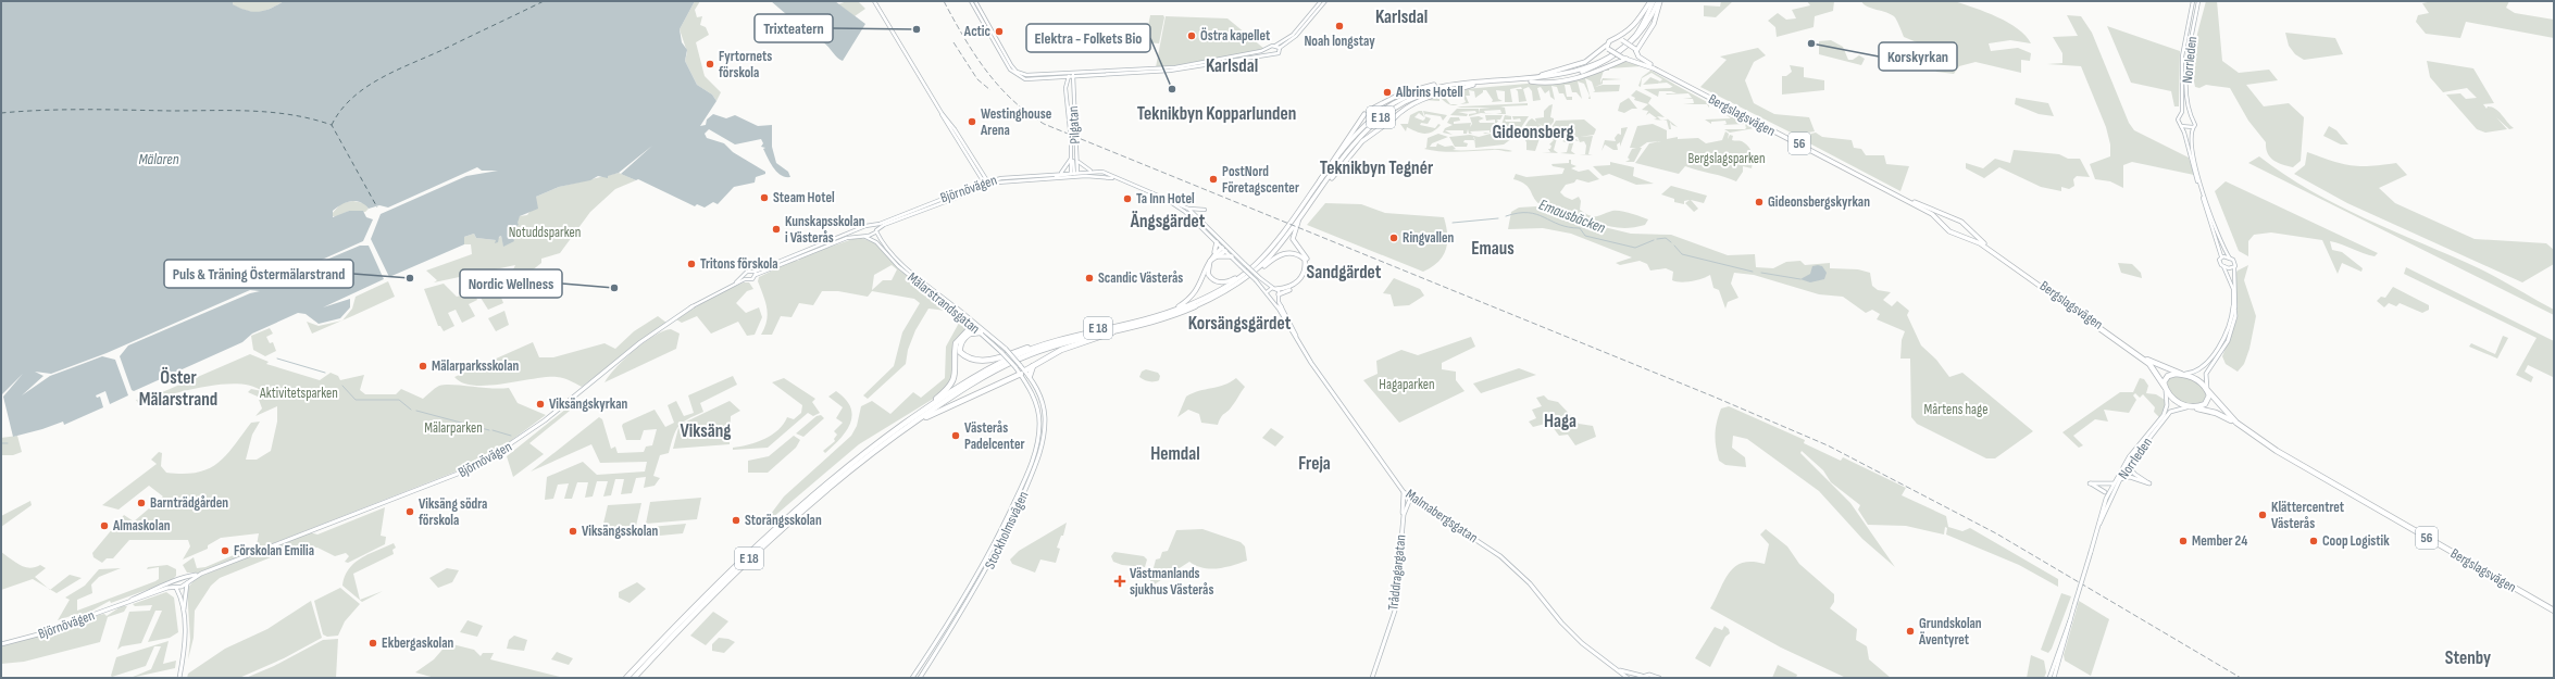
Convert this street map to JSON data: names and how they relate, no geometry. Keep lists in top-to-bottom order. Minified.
{"streets":{"highway":["Bergslagsvägen","E 18","56"],"main road":["Norrleden","Pilgatan","Björnövägen","Mälarstrandsgatan","Malmabergsgatan","Stockholmsvägen","Tråddragargatan"]},"crossings":[["Norrleden","Bergslagsvägen"],["Norrleden","56"],["Bergslagsvägen","E 18"],["Bergslagsvägen","56"],["E 18","56"],["E 18","Mälarstrandsgatan"],["E 18","Malmabergsgatan"],["E 18","Stockholmsvägen"],["Pilgatan","Björnövägen"],["Björnövägen","Mälarstrandsgatan"],["Mälarstrandsgatan","Stockholmsvägen"],["Malmabergsgatan","Tråddragargatan"]],"districts":["Karlsdal","Karlsdal","Teknikbyn Kopparlunden","Gideonsberg","Teknikbyn Tegnér","Ängsgärdet","Emaus","Sandgärdet","Korsängsgärdet","Öster Mälarstrand","Haga","Viksäng","Hemdal","Freja","Stenby"],"water":["Mälaren","Emausbäcken"],"parks":["Bergslagsparken","Notuddsparken","Hagaparken","Aktivitetsparken","Mårtens hage","Mälarparken"],"places":{"other":["Noah longstay","Trixteatern","Actic","Östra kapellet","Korskyrkan","Fyrtornets förskola","Elektra - Folkets Bio","Albrins Hotell","Westinghouse Arena","PostNord Företagscenter","Steam Hotel","Ta Inn Hotel","Gideonsbergskyrkan","Kunskapsskolan i Västerås","Ringvallen","Tritons förskola","Puls & Träning Östermälarstrand","Scandic Västerås","Nordic Wellness","Mälarparksskolan","Viksängskyrkan","Västerås Padelcenter","Barnträdgården","Viksäng södra förskola","Klättercentret Västerås","Storängsskolan","Almaskolan","Viksängsskolan","Member 24","Coop Logistik","Förskolan Emilia","Grundskolan Äventyret","Ekbergaskolan"],"health":["Västmanlands sjukhus Västerås"]}}
